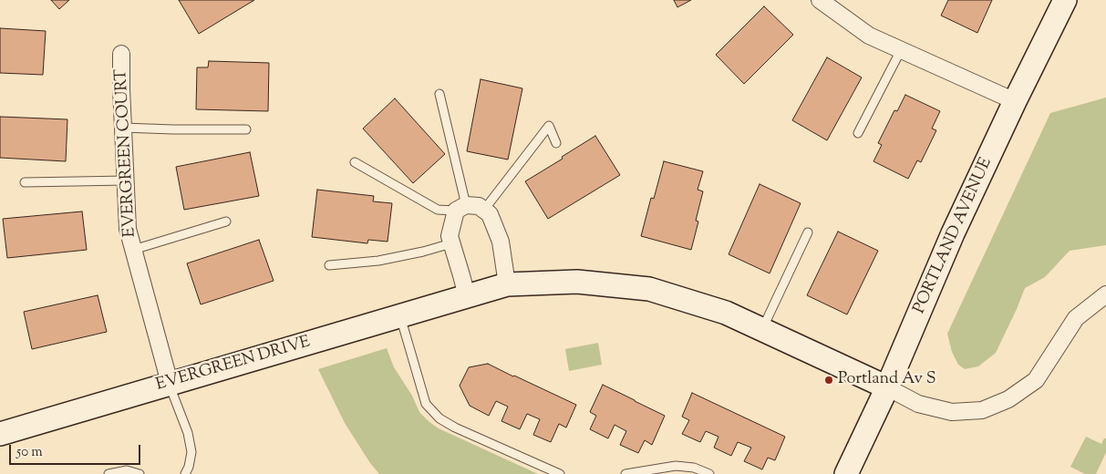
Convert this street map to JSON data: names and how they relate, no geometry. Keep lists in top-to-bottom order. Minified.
{"streets":{"street":["EVERGREEN COURT","PORTLAND AVENUE","EVERGREEN DRIVE"]},"crossings":[["EVERGREEN COURT","EVERGREEN DRIVE"],["PORTLAND AVENUE","EVERGREEN DRIVE"]],"places":["Portland Av S"],"scale_bar":"50 m"}
